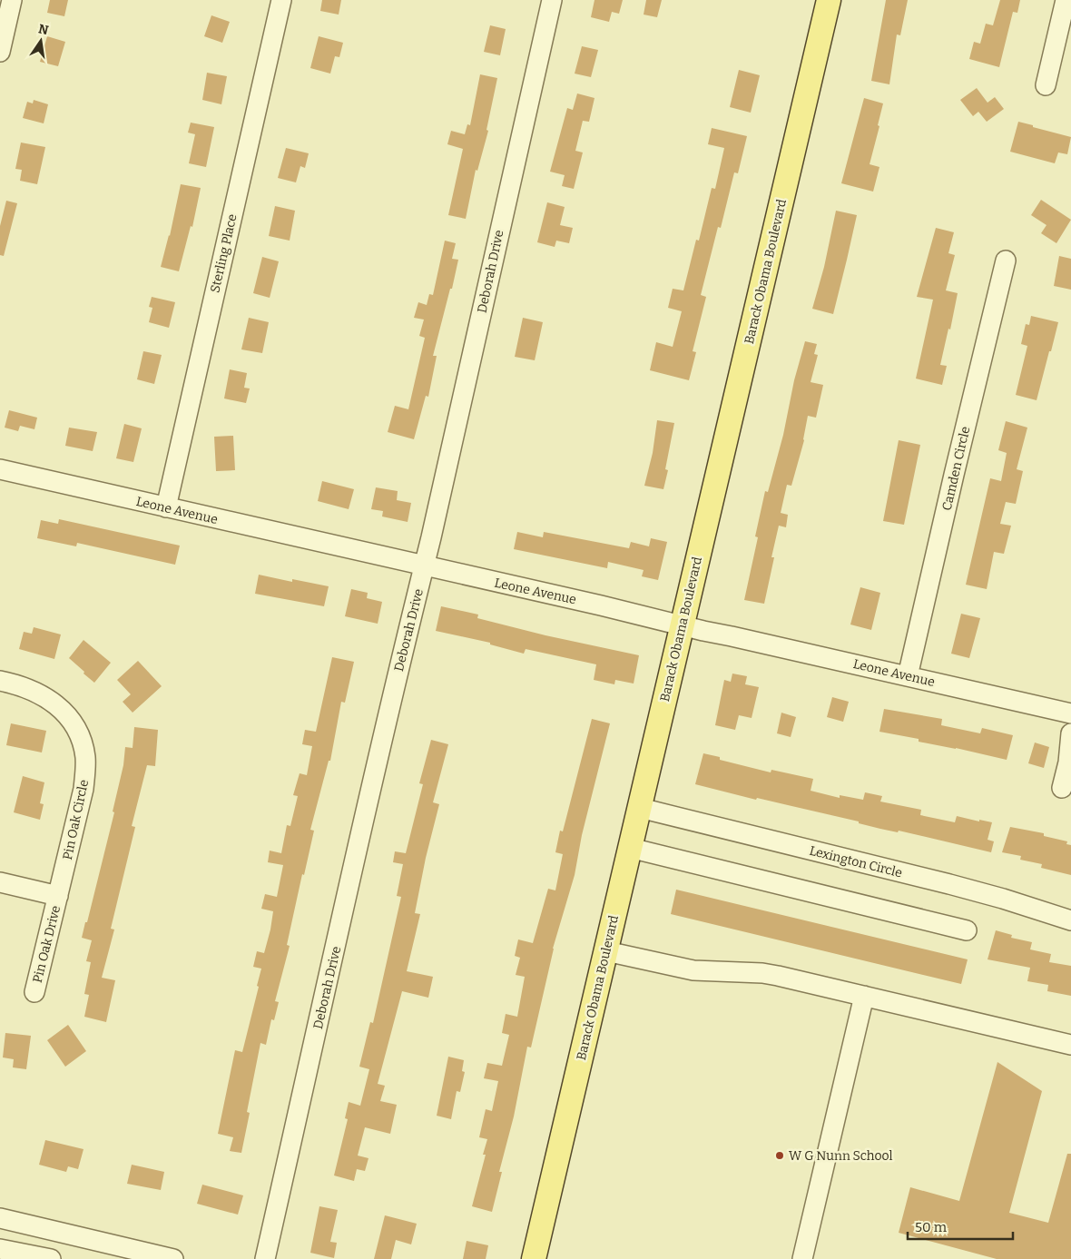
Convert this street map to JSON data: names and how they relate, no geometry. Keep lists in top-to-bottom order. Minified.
{"streets":{"main road":["Barack Obama Boulevard"],"street":["Sterling Place","Deborah Drive","Camden Circle","Leone Avenue","Pin Oak Circle","Lexington Circle","Pin Oak Drive"]},"crossings":[["Sterling Place","Leone Avenue"],["Deborah Drive","Leone Avenue"],["Barack Obama Boulevard","Leone Avenue"],["Barack Obama Boulevard","Lexington Circle"],["Camden Circle","Leone Avenue"],["Pin Oak Circle","Pin Oak Drive"]],"places":["W G Nunn School"],"scale_bar":"50 m","north":"top"}
